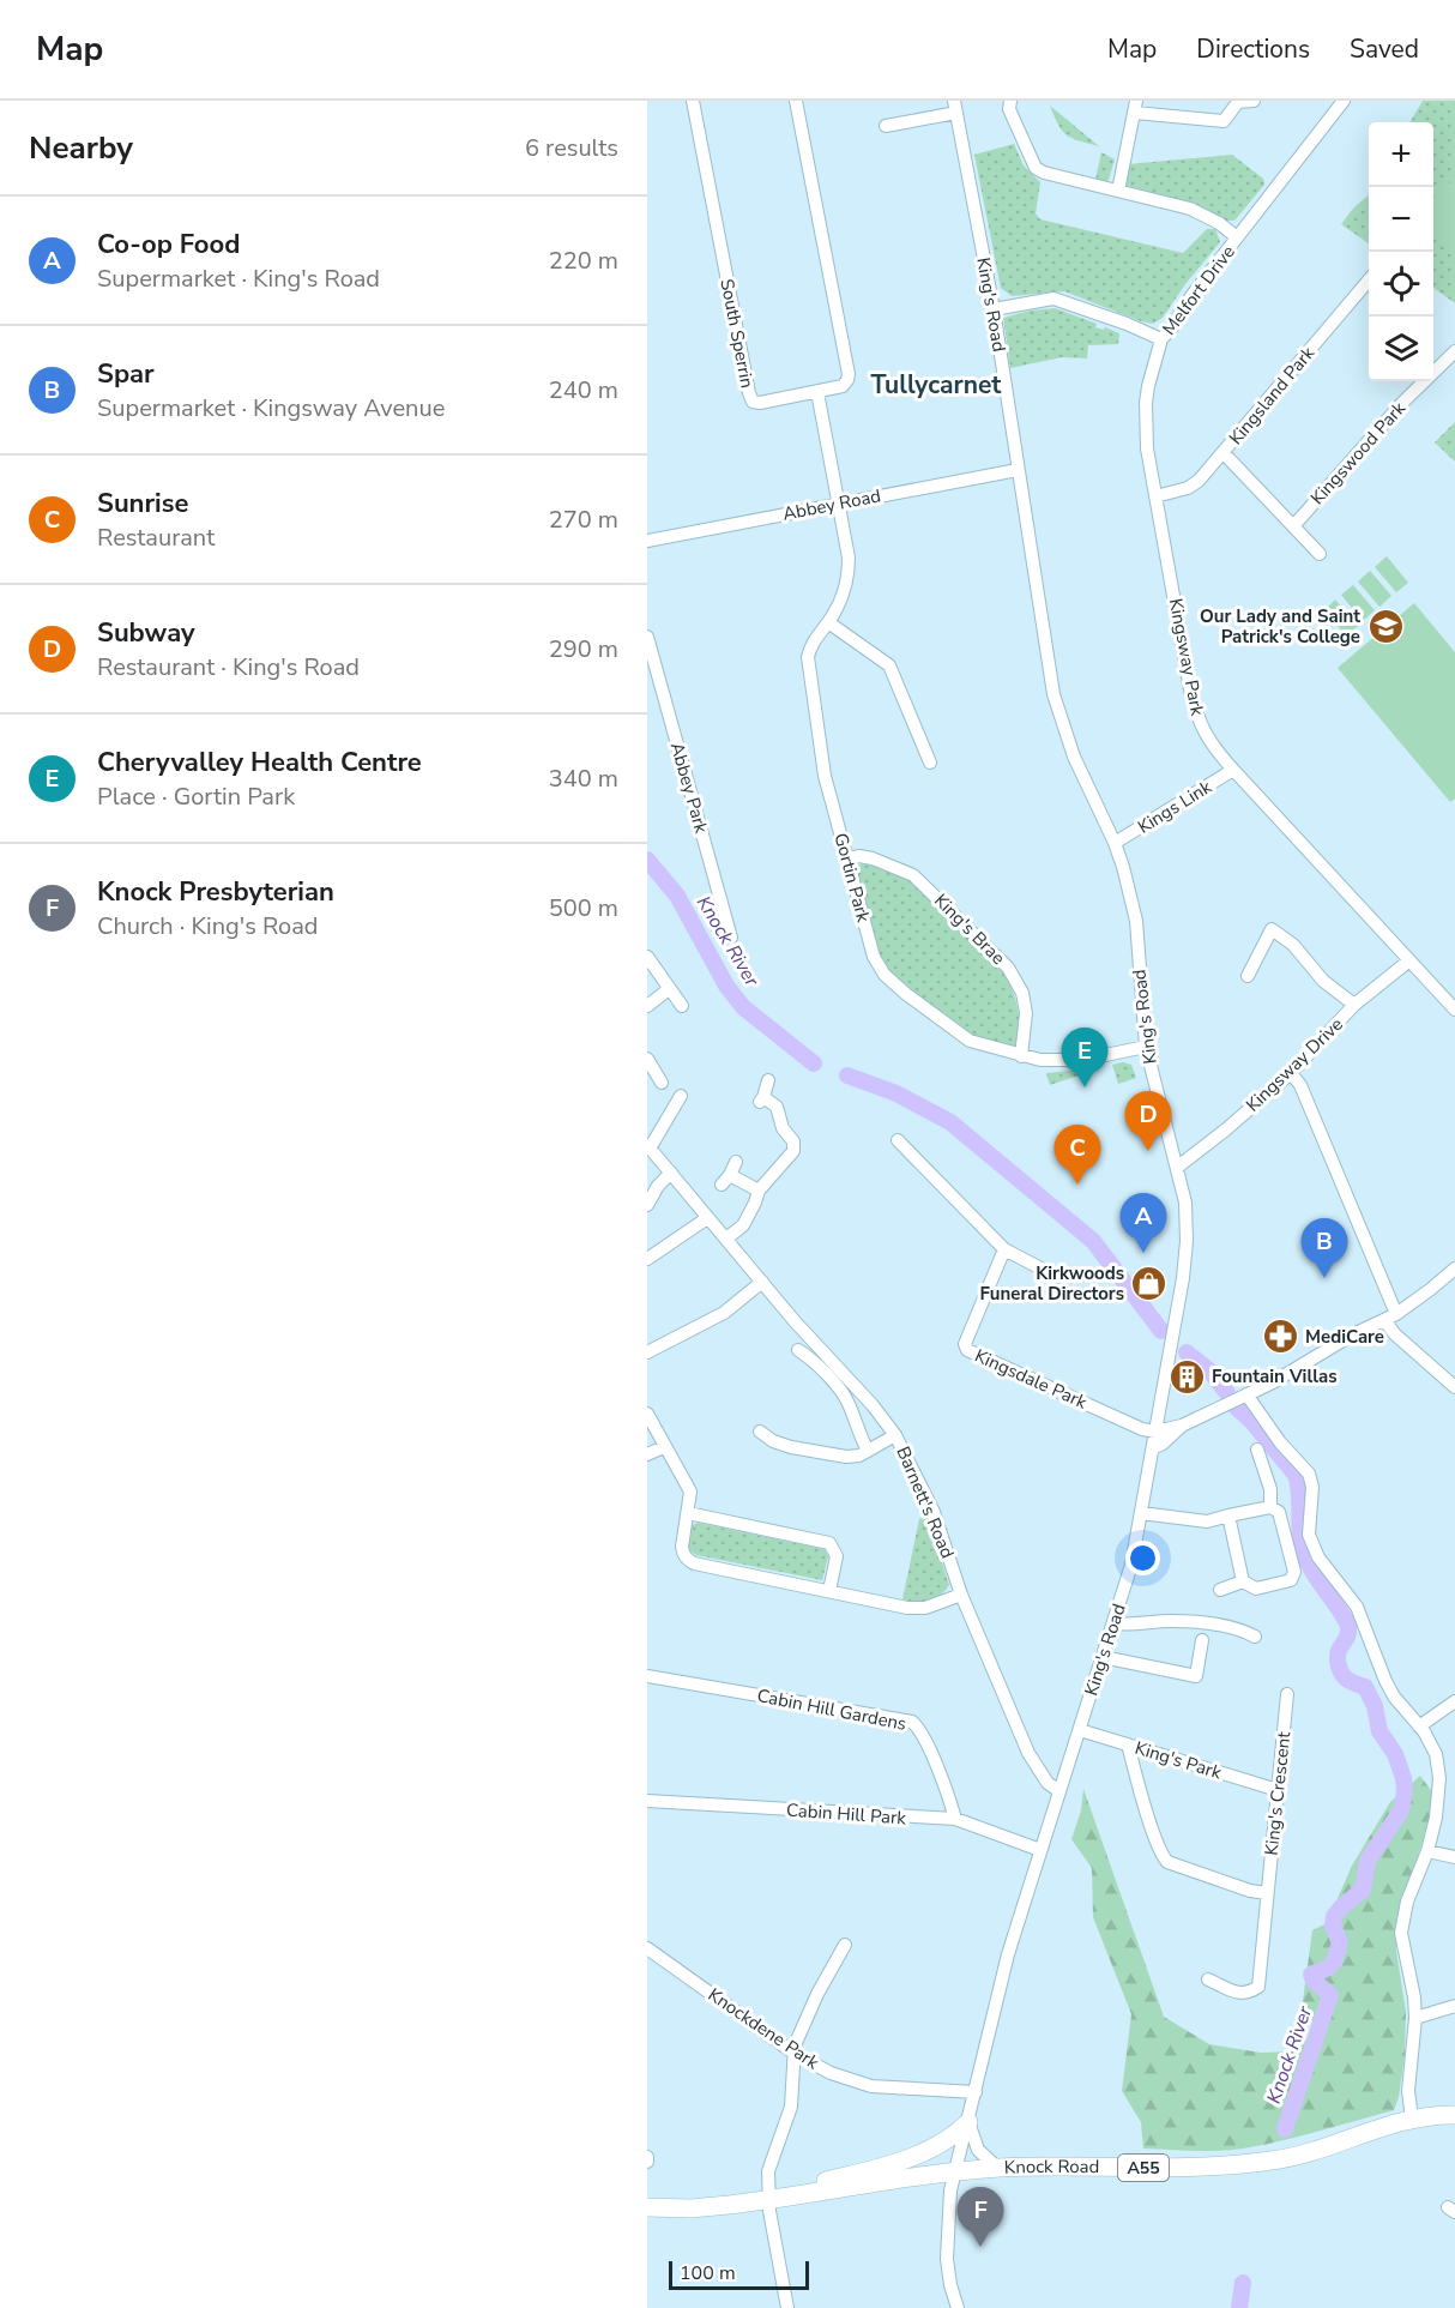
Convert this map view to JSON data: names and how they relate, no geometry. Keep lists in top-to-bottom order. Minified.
{"streets":{"highway":["Knock Road","A55"],"street":["Melfort Drive","King's Road","South Sperrin","Kingsland Park","Kingswood Park","Abbey Road","Kingsway Park","Abbey Park","Kings Link","Gortin Park","King's Brae","Kingsway Drive","Kingsdale Park","Barnett's Road","Cabin Hill Gardens","King's Park","King's Crescent","Cabin Hill Park","Knockdene Park"]},"crossings":[["Melfort Drive","King's Road"],["Melfort Drive","Kingsway Park"],["King's Road","Abbey Road"],["King's Road","Kings Link"],["King's Road","Gortin Park"],["King's Road","Kingsway Drive"],["King's Road","Kingsdale Park"],["King's Road","Barnett's Road"],["King's Road","King's Park"],["King's Road","Cabin Hill Park"],["King's Road","Knockdene Park"],["King's Road","Knock Road"],["South Sperrin","Gortin Park"],["Kingsland Park","Kingsway Park"],["Abbey Road","Gortin Park"],["Kingsway Park","Kings Link"],["Kingsway Park","Kingsway Drive"],["Gortin Park","King's Brae"],["Cabin Hill Gardens","Cabin Hill Park"],["King's Park","King's Crescent"]],"districts":["Tullycarnet"],"water":["Knock River"],"places":{"school or university":["Our Lady and Saint Patrick's College"],"shop":["Kirkwoods Funeral Directors"],"pharmacy":["MediCare"],"building":["Fountain Villas"]},"scale_bar":"100 m","page":{"header":"Map","nav":["Map","Directions","Saved"],"heading":["Nearby","6 results"],"map_buttons":["+","−"],"list":[{"mark":"A","name":"Co-op Food","note":"Supermarket · King's Road","value":"220 m"},{"mark":"B","name":"Spar","note":"Supermarket · Kingsway Avenue","value":"240 m"},{"mark":"C","name":"Sunrise","note":"Restaurant","value":"270 m"},{"mark":"D","name":"Subway","note":"Restaurant · King's Road","value":"290 m"},{"mark":"E","name":"Cheryvalley Health Centre","note":"Place · Gortin Park","value":"340 m"},{"mark":"F","name":"Knock Presbyterian","note":"Church · King's Road","value":"500 m"}],"pins":["E","D","C","A","B","F"],"scale":"100 m"}}
